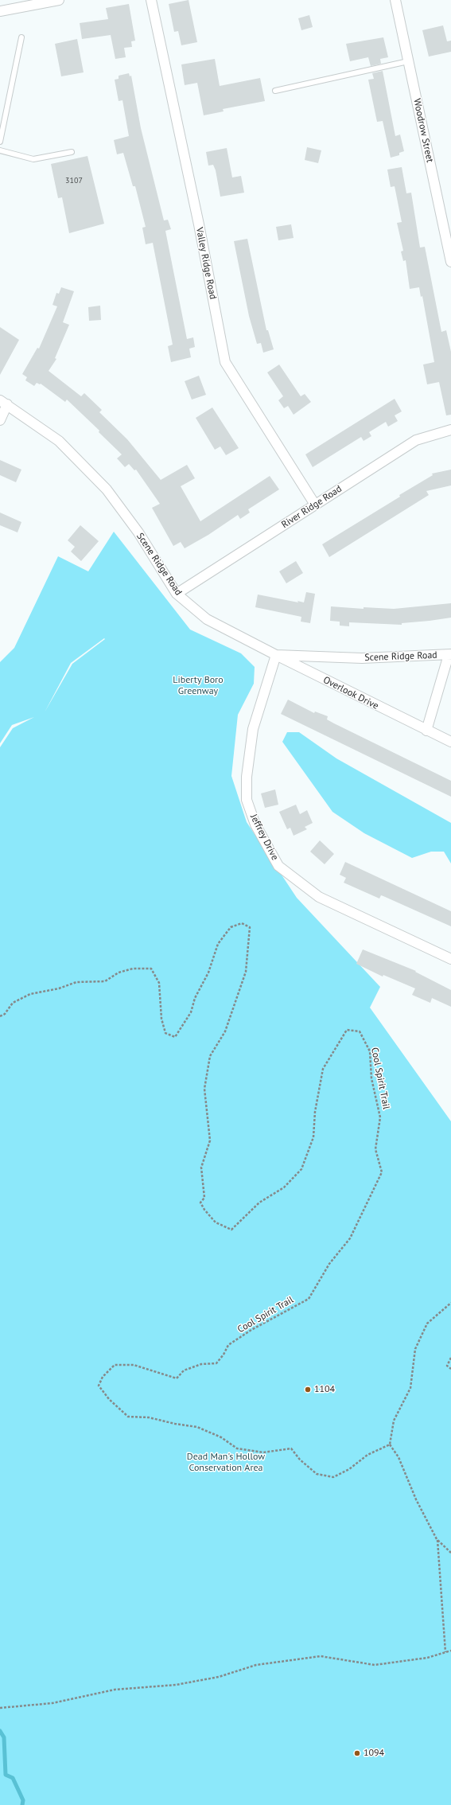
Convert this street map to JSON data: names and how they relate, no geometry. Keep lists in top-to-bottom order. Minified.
{"streets":{"street":["Woodrow Street","Valley Ridge Road","River Ridge Road","Scene Ridge Road","Overlook Drive","Jeffrey Drive"],"path":["Cool Spirit Trail"]},"crossings":[["Valley Ridge Road","River Ridge Road"],["River Ridge Road","Scene Ridge Road"],["Scene Ridge Road","Overlook Drive"],["Scene Ridge Road","Jeffrey Drive"],["Overlook Drive","Jeffrey Drive"]],"parks":["Liberty Boro Greenway","Dead Man's Hollow Conservation Area"],"places":["1104","1094"],"house_numbers":["3107"]}
